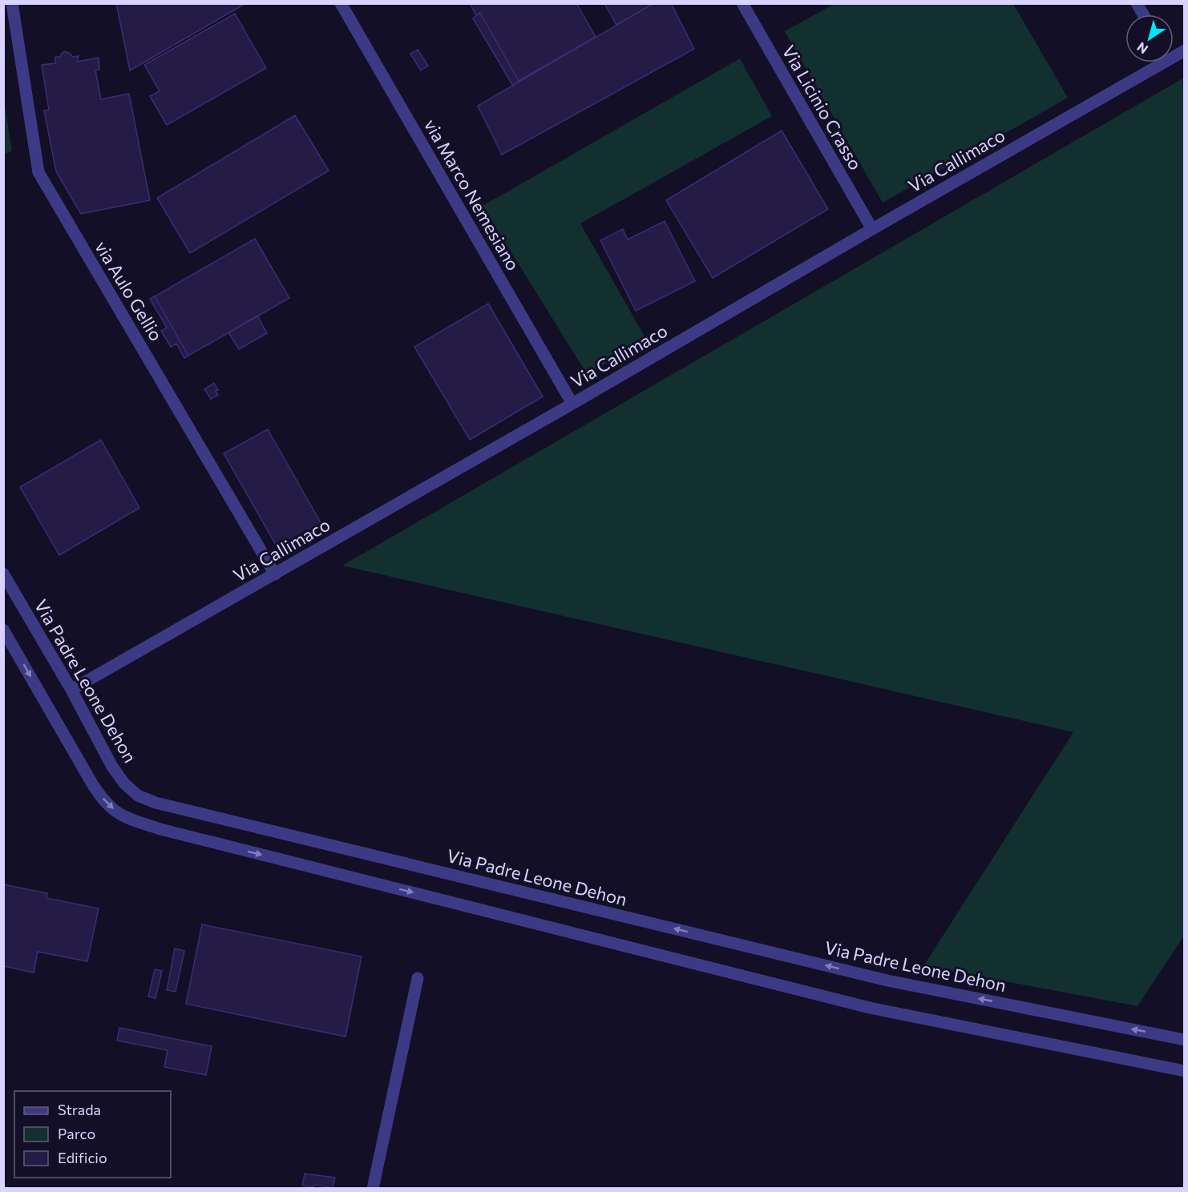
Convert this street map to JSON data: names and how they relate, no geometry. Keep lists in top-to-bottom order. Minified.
{"streets":{"street":["Via Licinio Crasso","Via Callimaco","via Marco Nemesiano","via Aulo Gellio","Via Padre Leone Dehon"]},"crossings":[["Via Licinio Crasso","Via Callimaco"],["Via Callimaco","via Marco Nemesiano"],["Via Callimaco","via Aulo Gellio"],["Via Callimaco","Via Padre Leone Dehon"]],"legend":["Strada","Parco","Edificio"],"north":"bottom left"}
